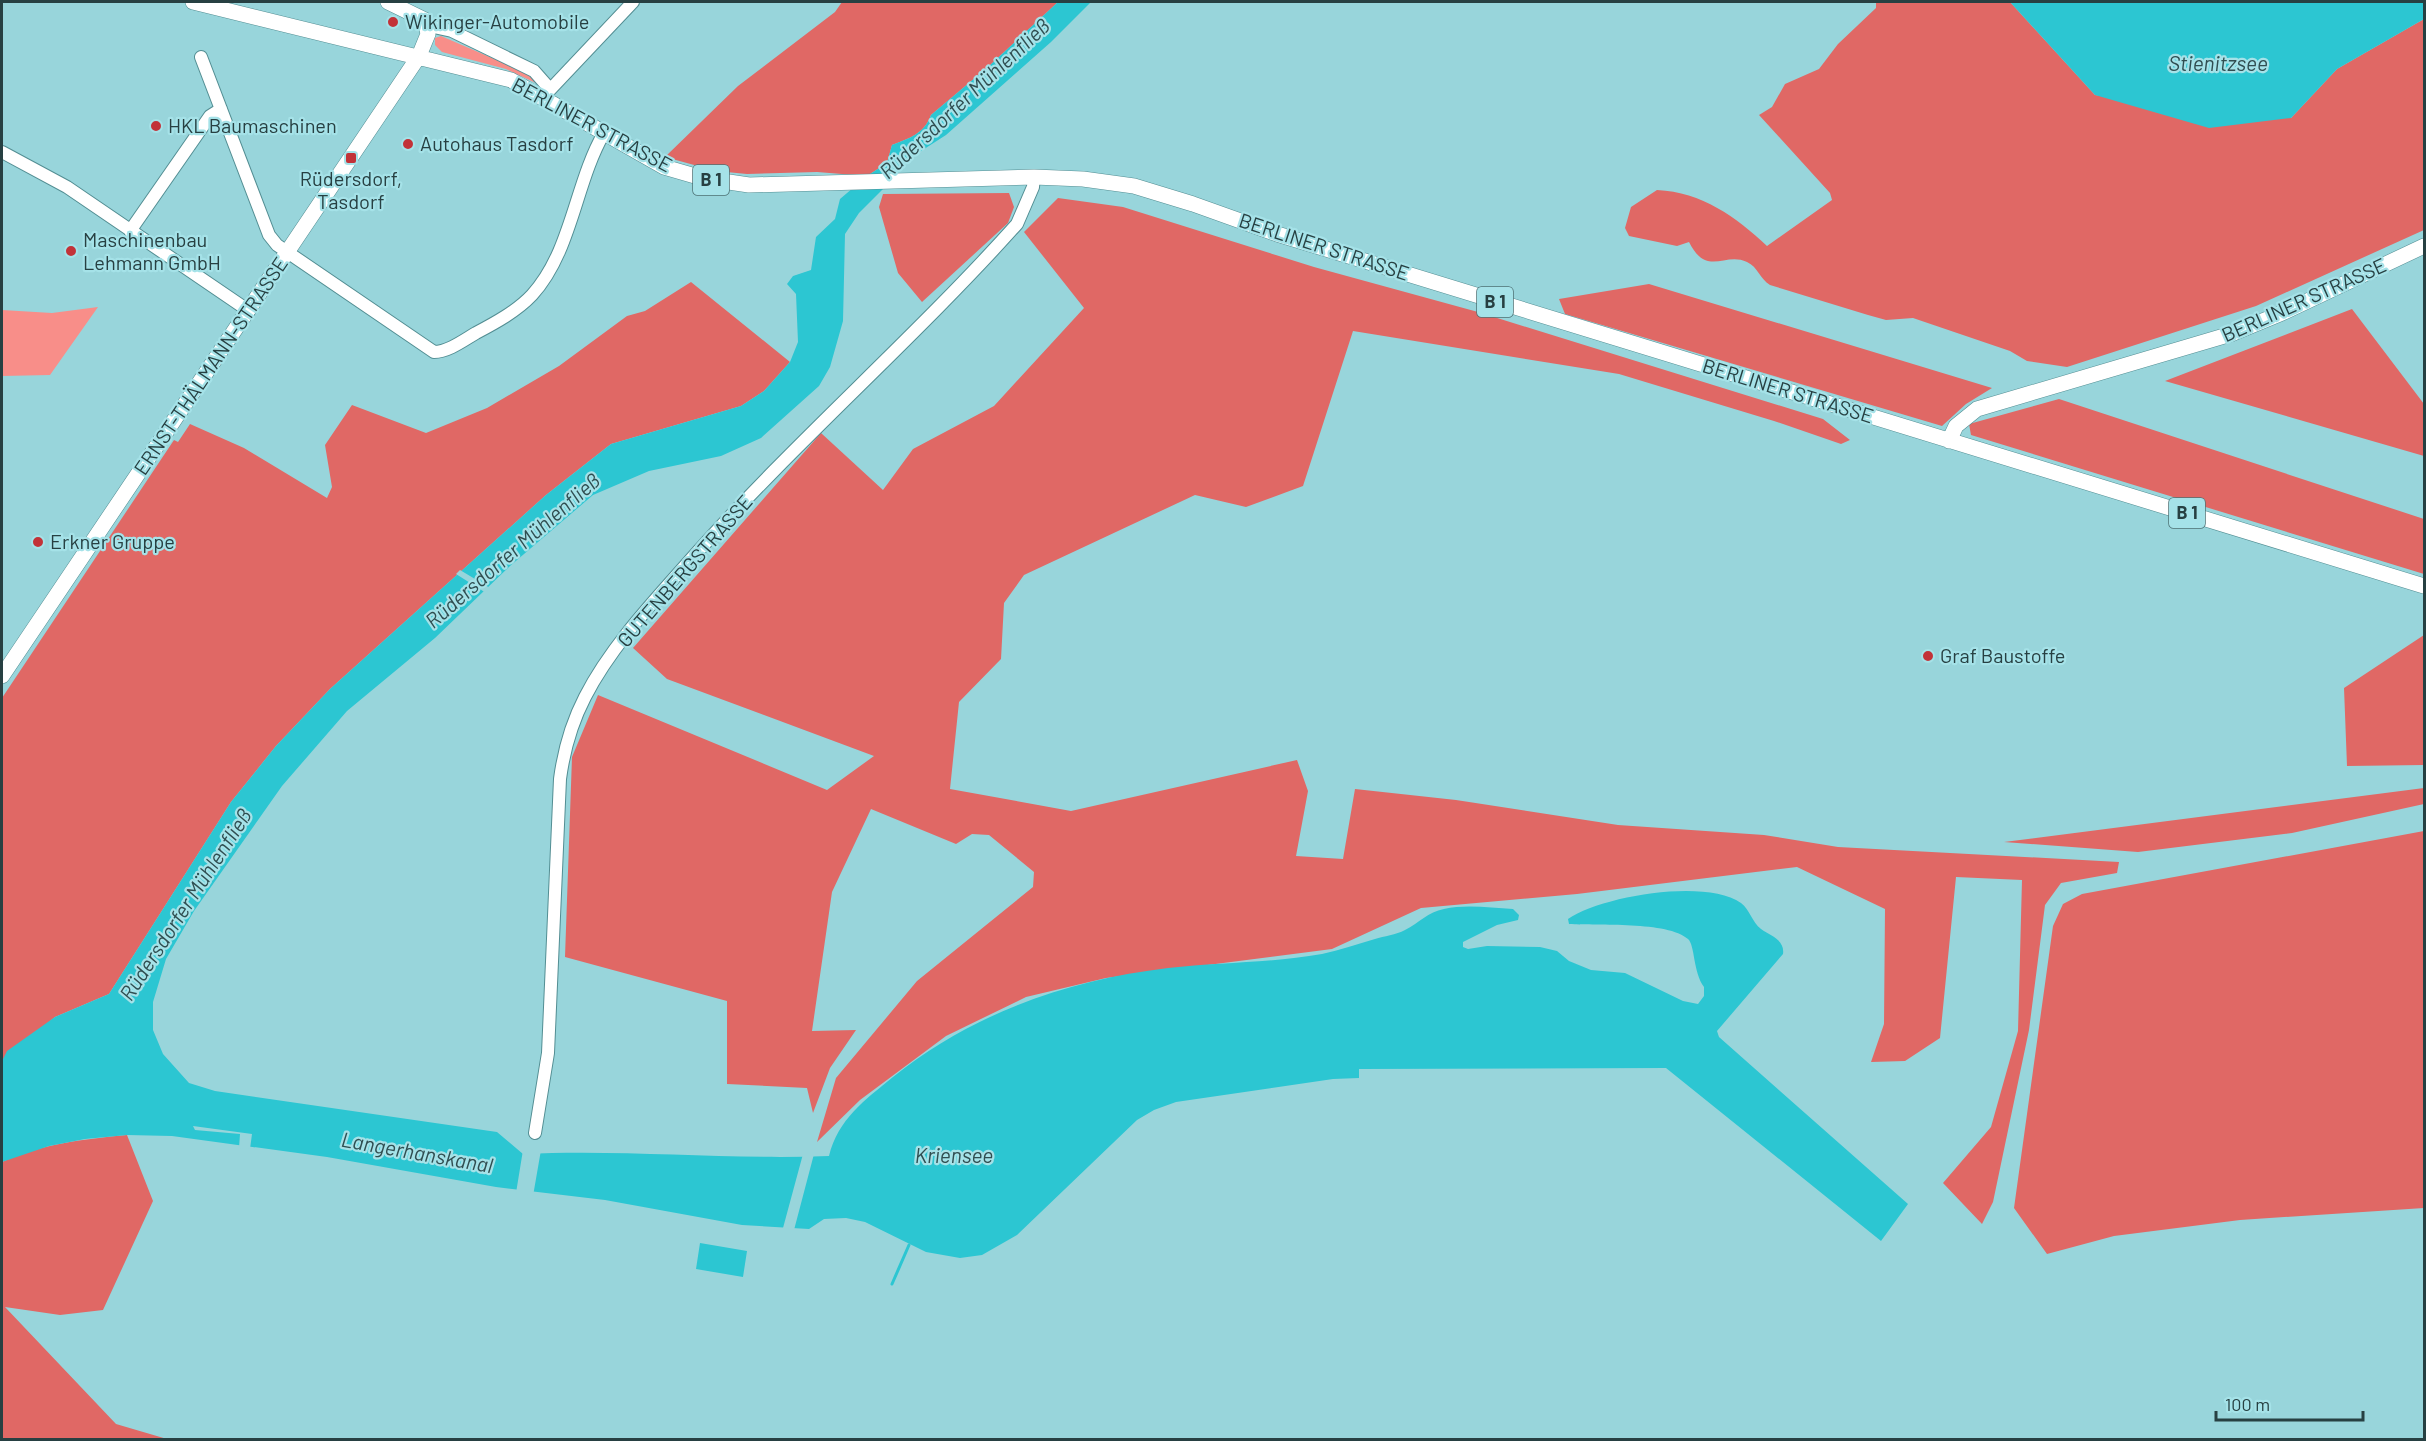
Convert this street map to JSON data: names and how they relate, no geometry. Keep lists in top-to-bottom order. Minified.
{"streets":{"main road":["BERLINER STRASSE","B 1","ERNST-THÄLMANN-STRASSE"],"street":["GUTENBERGSTRASSE"]},"crossings":[["BERLINER STRASSE","B 1"],["BERLINER STRASSE","ERNST-THÄLMANN-STRASSE"],["BERLINER STRASSE","GUTENBERGSTRASSE"]],"water":["Stienitzsee","Rüdersdorfer Mühlenfließ","Langerhanskanal","Kriensee"],"places":{"other":["Wikinger-Automobile","HKL Baumaschinen","Autohaus Tasdorf","Maschinenbau Lehmann GmbH","Erkner Gruppe","Graf Baustoffe"],"transit":["Rüdersdorf, Tasdorf"]},"scale_bar":"100 m"}
